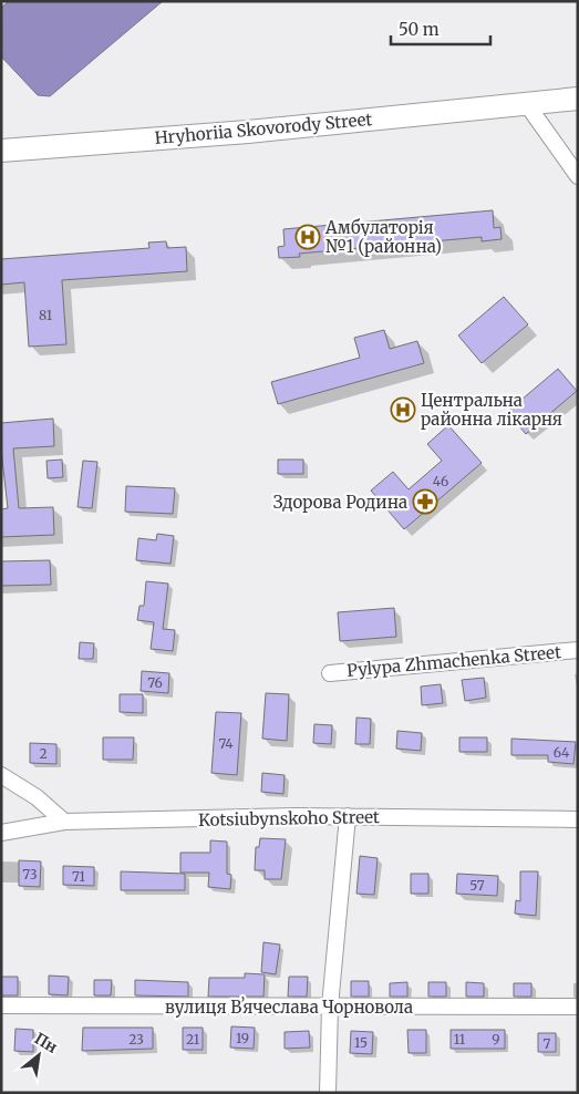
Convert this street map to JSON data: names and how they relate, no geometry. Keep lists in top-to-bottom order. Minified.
{"streets":{"street":["Hryhoriia Skovorody Street","Pylypa Zhmachenka Street","Kotsiubynskoho Street","вулиця Вʼячеслава Чорновола"]},"places":{"hospital":["Амбулаторія №1 (районна)","Центральна районна лікарня"],"pharmacy":["Здорова Родина"]},"house_numbers":["81","46","76","74","64","2","73","71","57","19","23","21","11","9","15","7"],"scale_bar":"50 m","north":"top right"}
